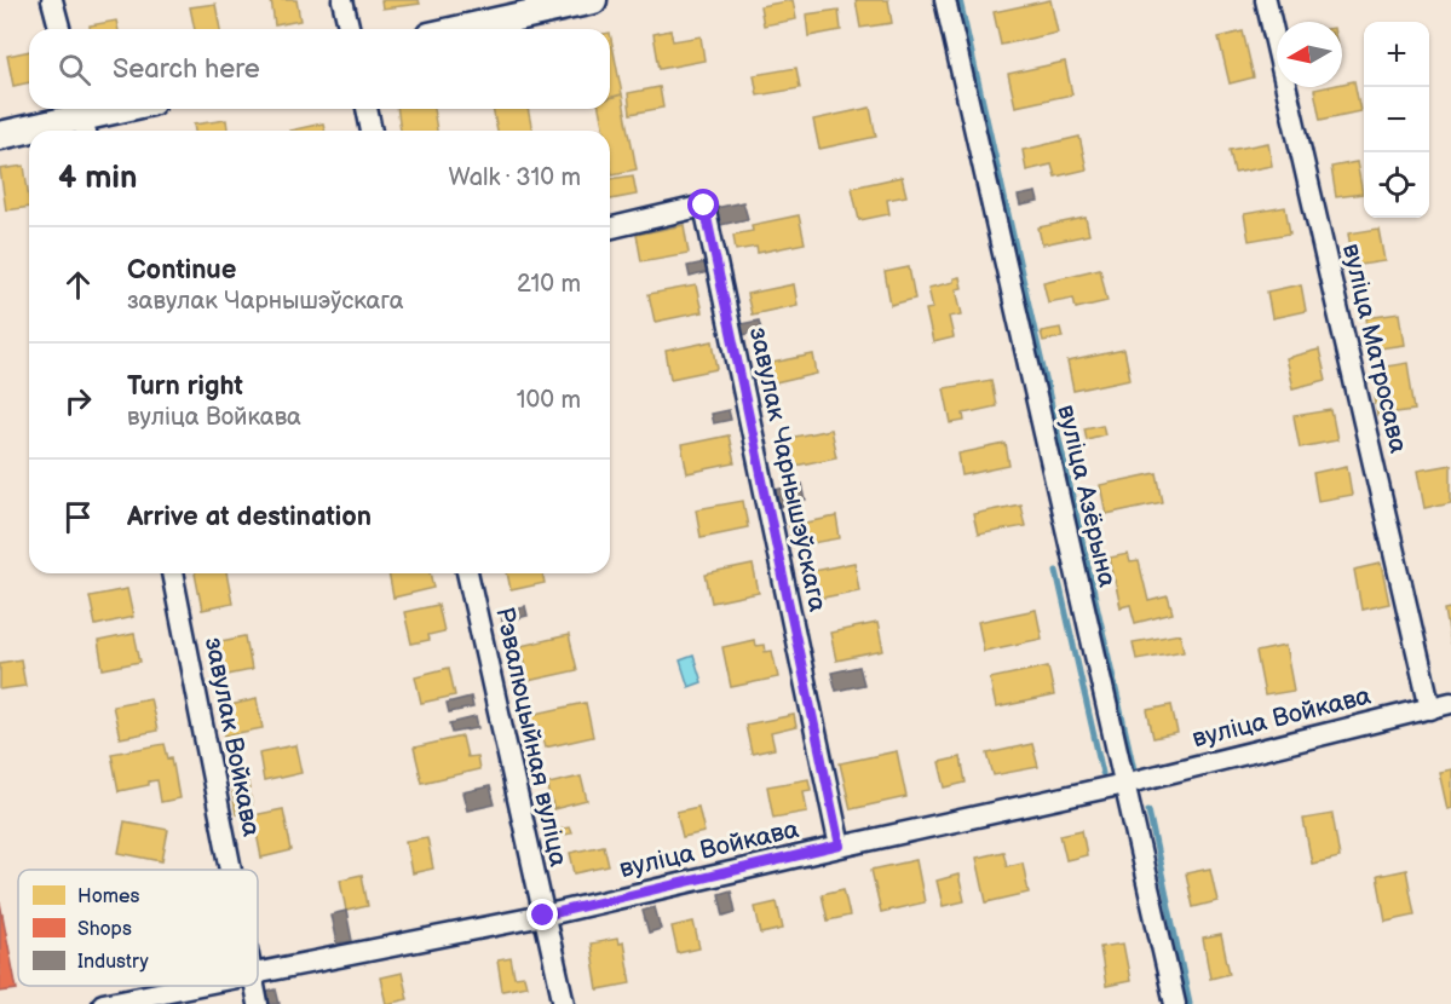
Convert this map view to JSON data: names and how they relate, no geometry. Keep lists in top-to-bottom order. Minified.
{"streets":{"street":["вуліца Матросава","завулак Чарнышэўскага","вуліца Азёрына","вуліца Войкава","завулак Войкава","Рэвалюцыйная вуліца"]},"crossings":[["вуліца Матросава","вуліца Войкава"],["завулак Чарнышэўскага","вуліца Войкава"],["вуліца Азёрына","вуліца Войкава"],["вуліца Войкава","Рэвалюцыйная вуліца"]],"legend":["Homes","Shops","Industry"],"north":"left","page":{"map_buttons":["+","−"],"search":"Search here","heading":["4 min","Walk · 310 m"],"list":[["Continue","завулак Чарнышэўскага","210 m"],["Turn right","вуліца Войкава","100 m"],"Arrive at destination"]}}
